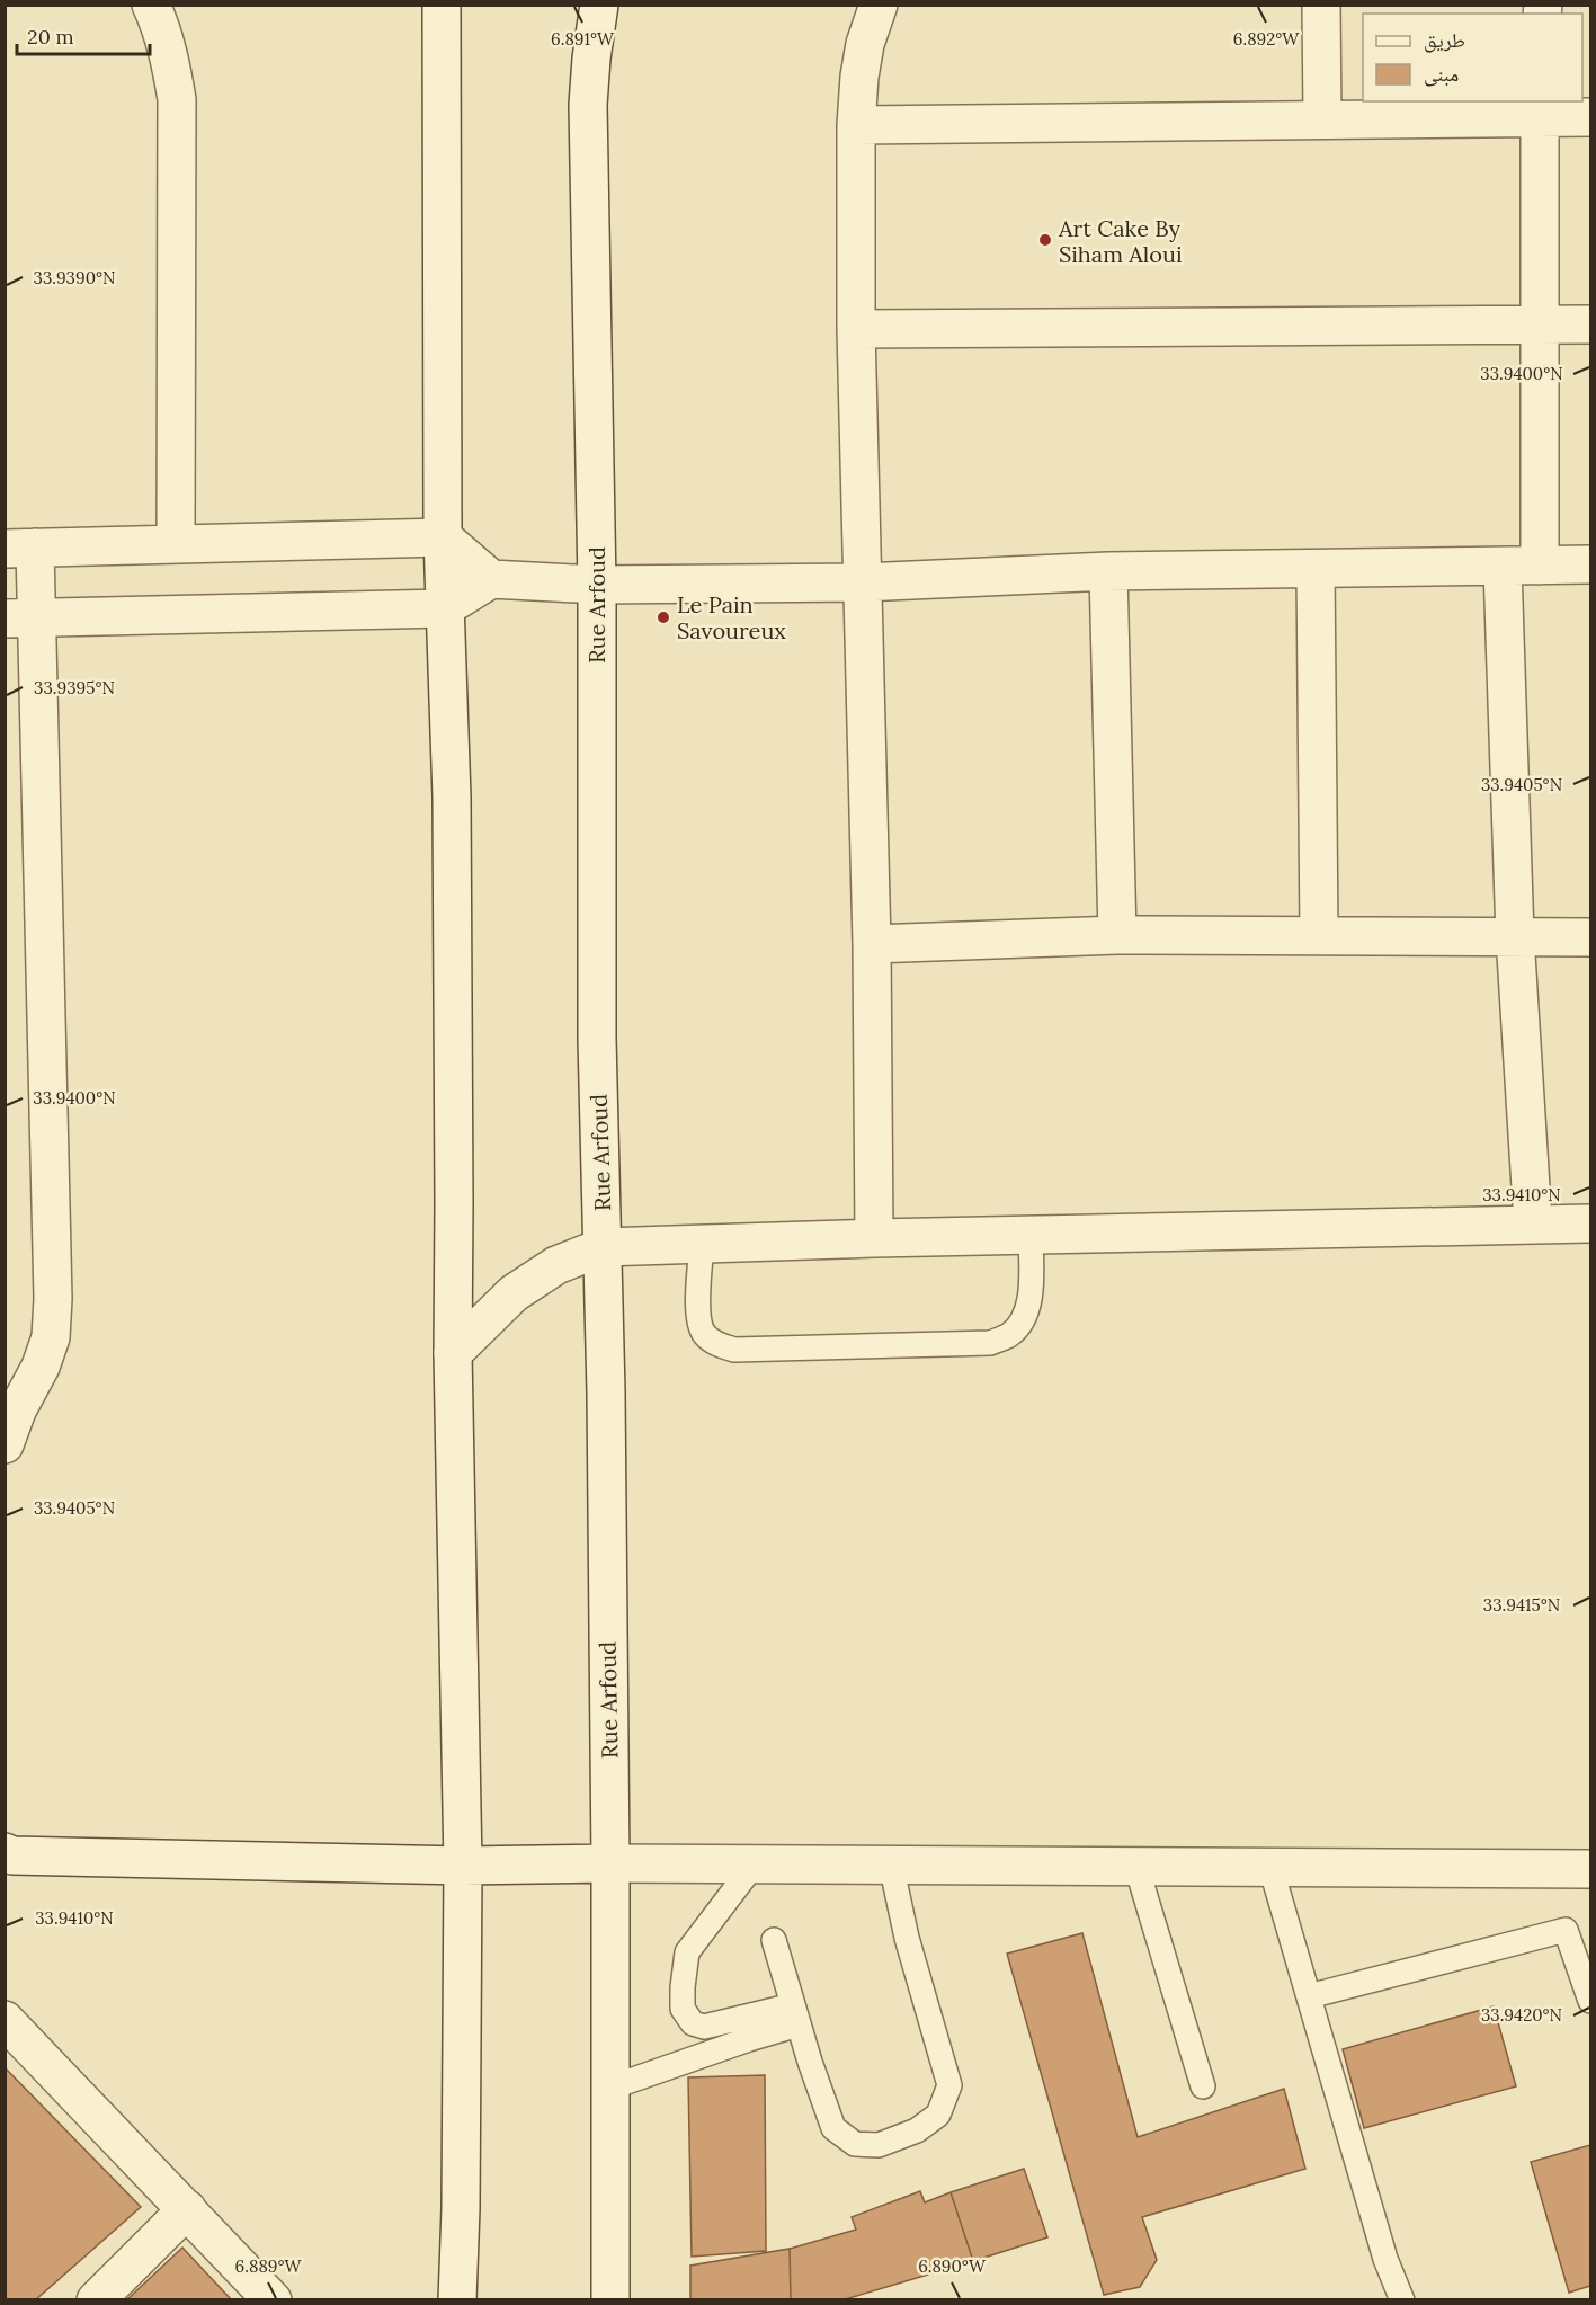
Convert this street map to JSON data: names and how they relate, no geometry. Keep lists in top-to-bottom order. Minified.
{"streets":{"street":["Rue Arfoud"]},"places":["Art Cake By Siham Aloui","Le Pain Savoureux"],"legend":["طريق","مبنى"],"scale_bar":"20 m","coordinates":["6.891°W","6.892°W","33.9390°N","33.9400°N","33.9395°N","33.9405°N","33.9410°N","33.9415°N","33.9420°N","6.889°W","6.890°W"]}
